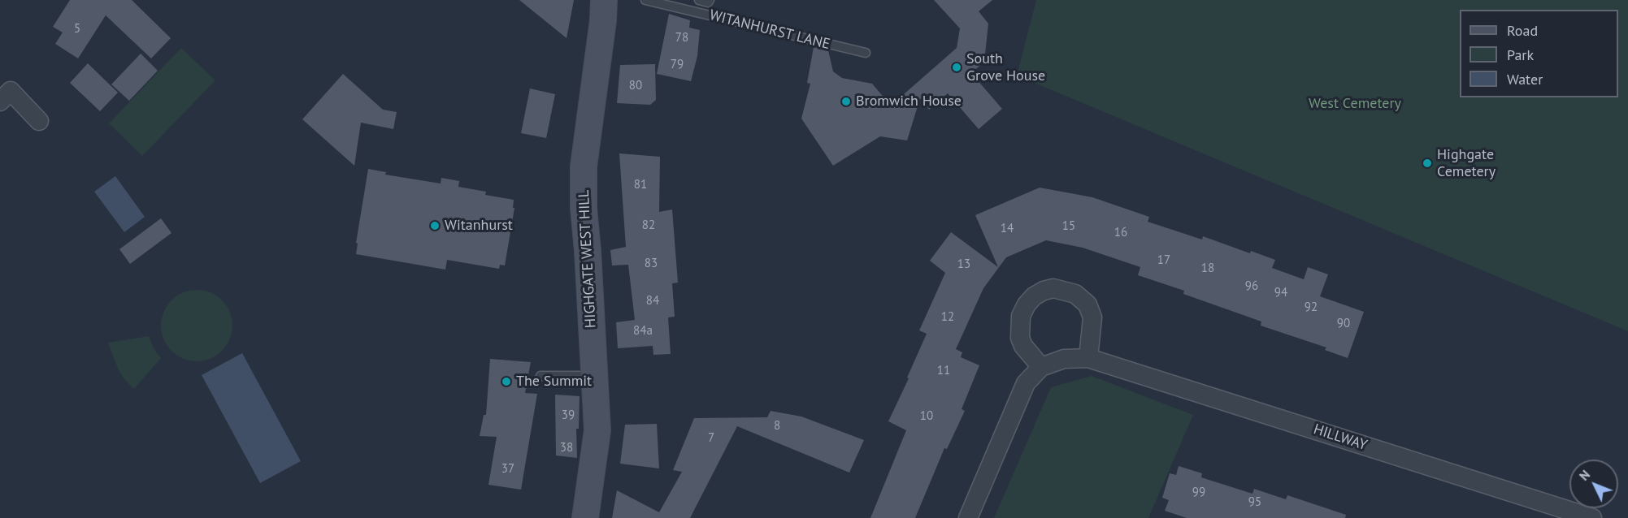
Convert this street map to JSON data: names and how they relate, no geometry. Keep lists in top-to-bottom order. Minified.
{"streets":{"street":["HIGHGATE WEST HILL","HILLWAY"],"lane":["WITANHURST LANE"]},"parks":["West Cemetery"],"places":["South Grove House","Bromwich House","Highgate Cemetery","Witanhurst","The Summit"],"house_numbers":["5","78","79","80","81","82","15","14","16","17","83","13","18","96","94","84","92","12","90","84a","11","39","10","8","7","38","37","99","95"],"legend":["Road","Park","Water"],"north":"top left"}
